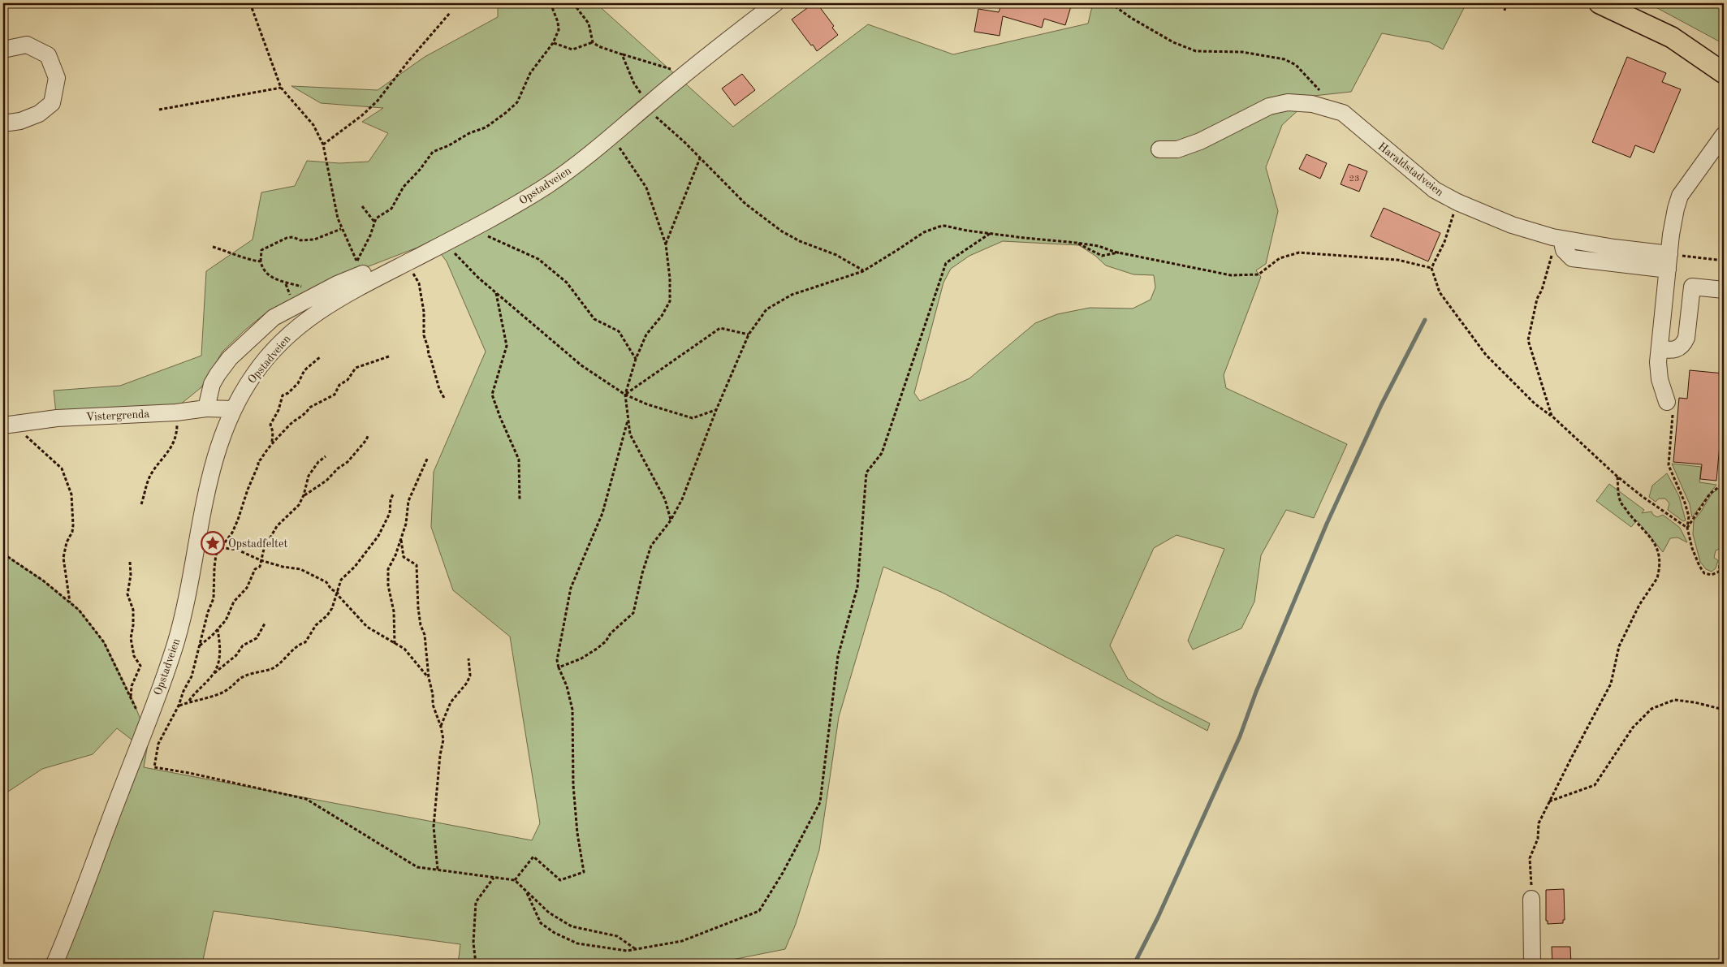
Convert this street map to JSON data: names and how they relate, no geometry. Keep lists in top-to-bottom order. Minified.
{"streets":{"street":["Haraldstadveien","Opstadveien","Vistergrenda"]},"crossings":[["Opstadveien","Vistergrenda"]],"places":{"place":["Opstadfeltet"]},"house_numbers":["23"]}
